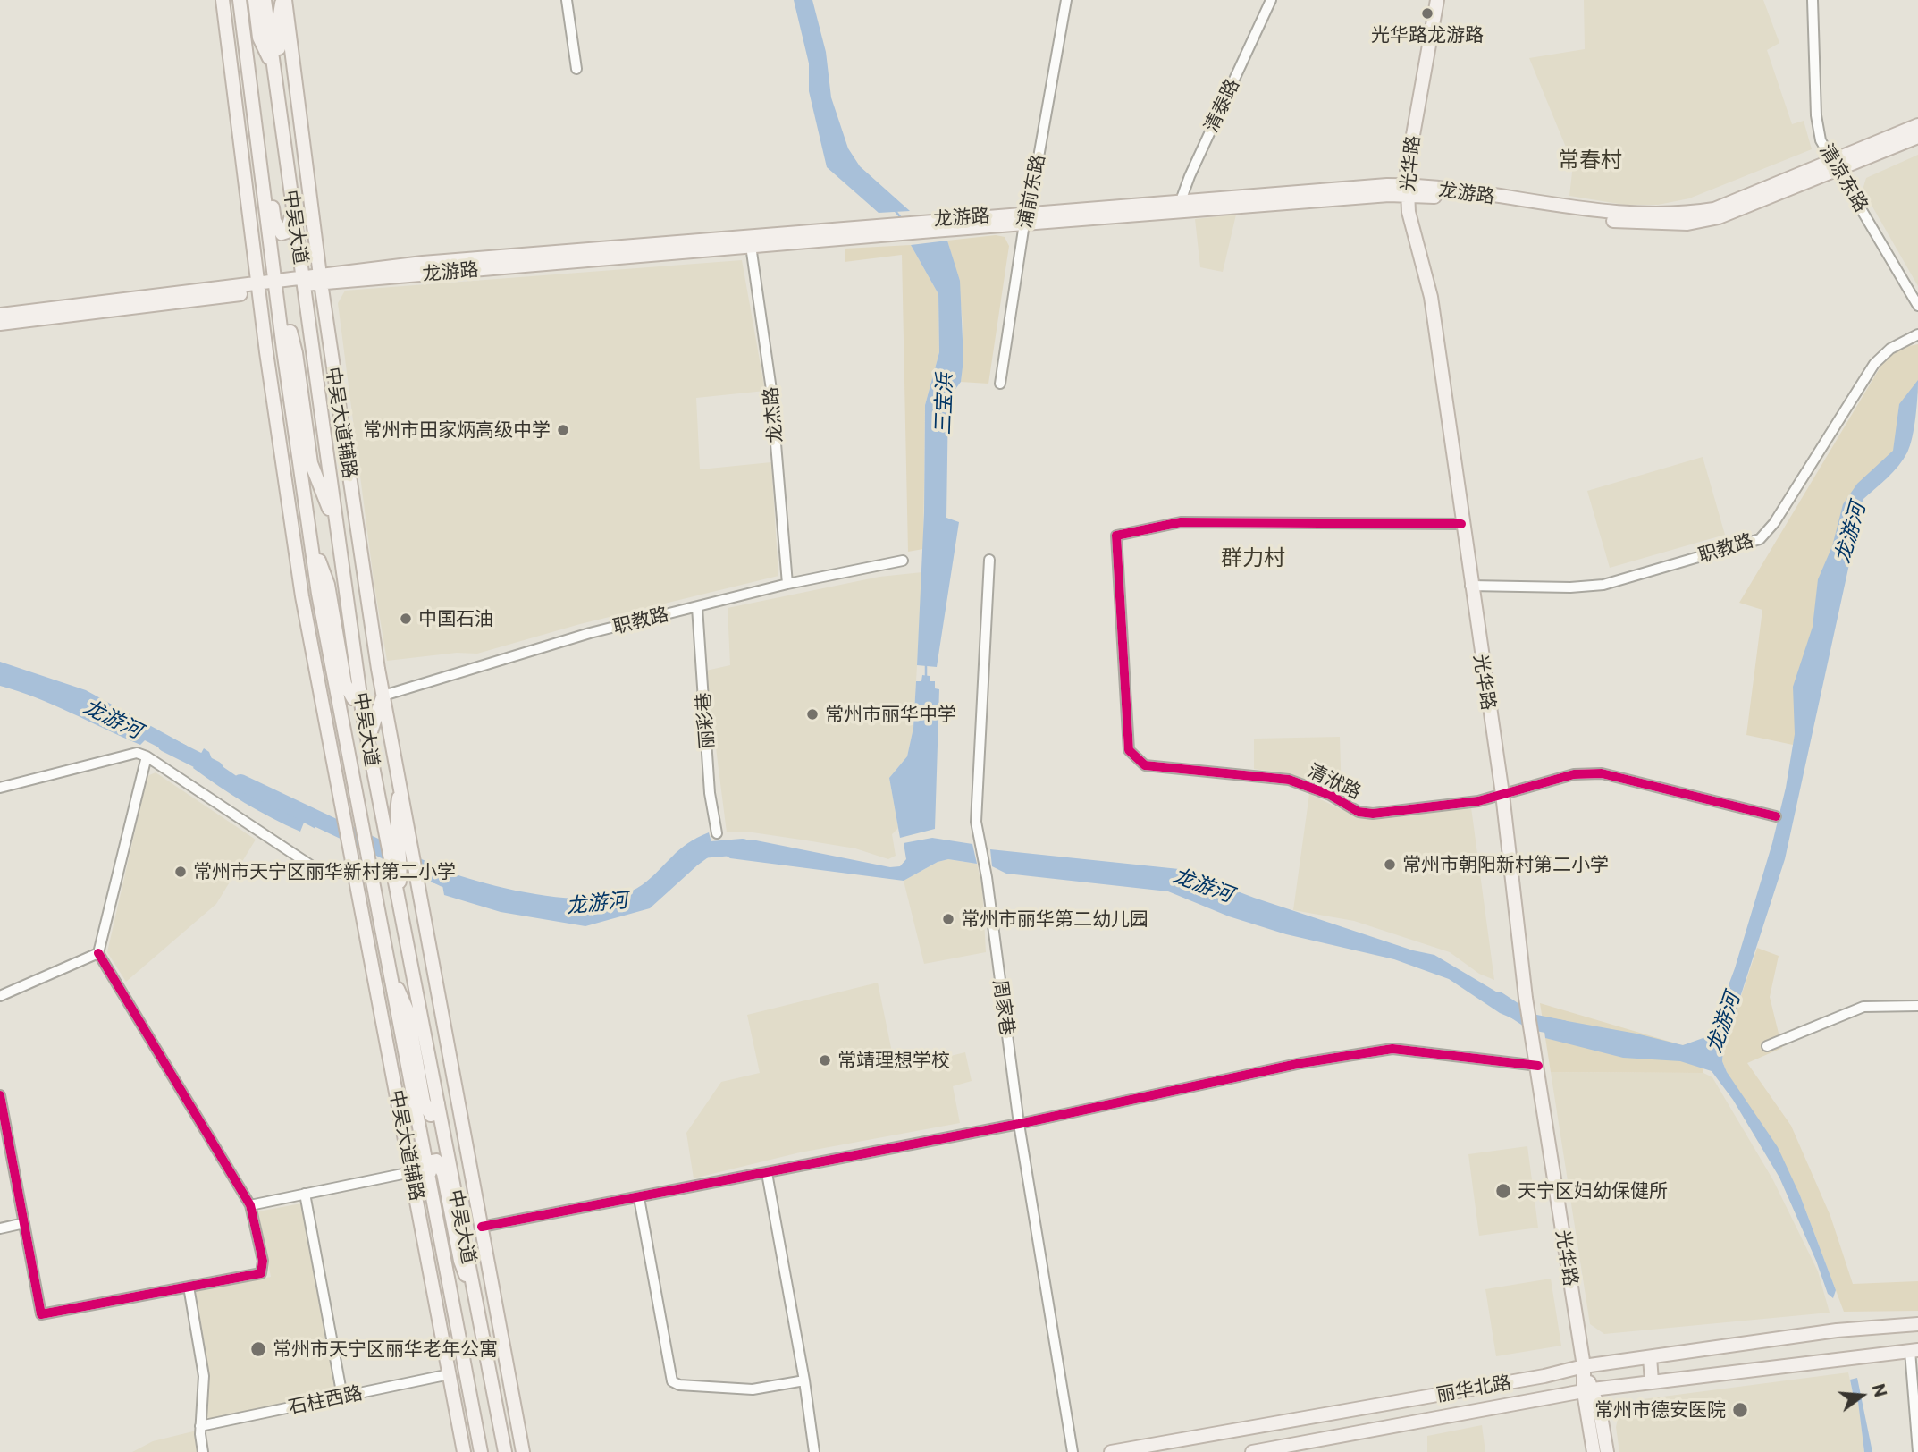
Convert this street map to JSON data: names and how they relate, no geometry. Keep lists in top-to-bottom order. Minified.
{"streets":{"main road":["光华路","龙游路","中吴大道","中吴大道辅路","丽华北路"],"street":["清泰路","清凉东路","浦前东路","龙杰路","职教路","丽彩巷","清洑路","周家巷","石柱西路"]},"crossings":[["清泰路","龙游路"],["光华路","龙游路"],["光华路","职教路"],["光华路","清洑路"],["光华路","丽华北路"],["清凉东路","龙游路"],["浦前东路","龙游路"],["龙游路","中吴大道"],["龙游路","龙杰路"],["龙游路","中吴大道辅路"],["龙杰路","职教路"],["中吴大道辅路","职教路"],["中吴大道辅路","石柱西路"],["职教路","丽彩巷"]],"districts":["常春村","群力村"],"water":["三宝浜","龙游河"],"places":["光华路龙游路","常州市田家炳高级中学","中国石油","常州市丽华中学","常州市朝阳新村第二小学","常州市天宁区丽华新村第二小学","常州市丽华第二幼儿园","常靖理想学校","天宁区妇幼保健所","常州市天宁区丽华老年公寓","常州市德安医院"],"north":"right"}
